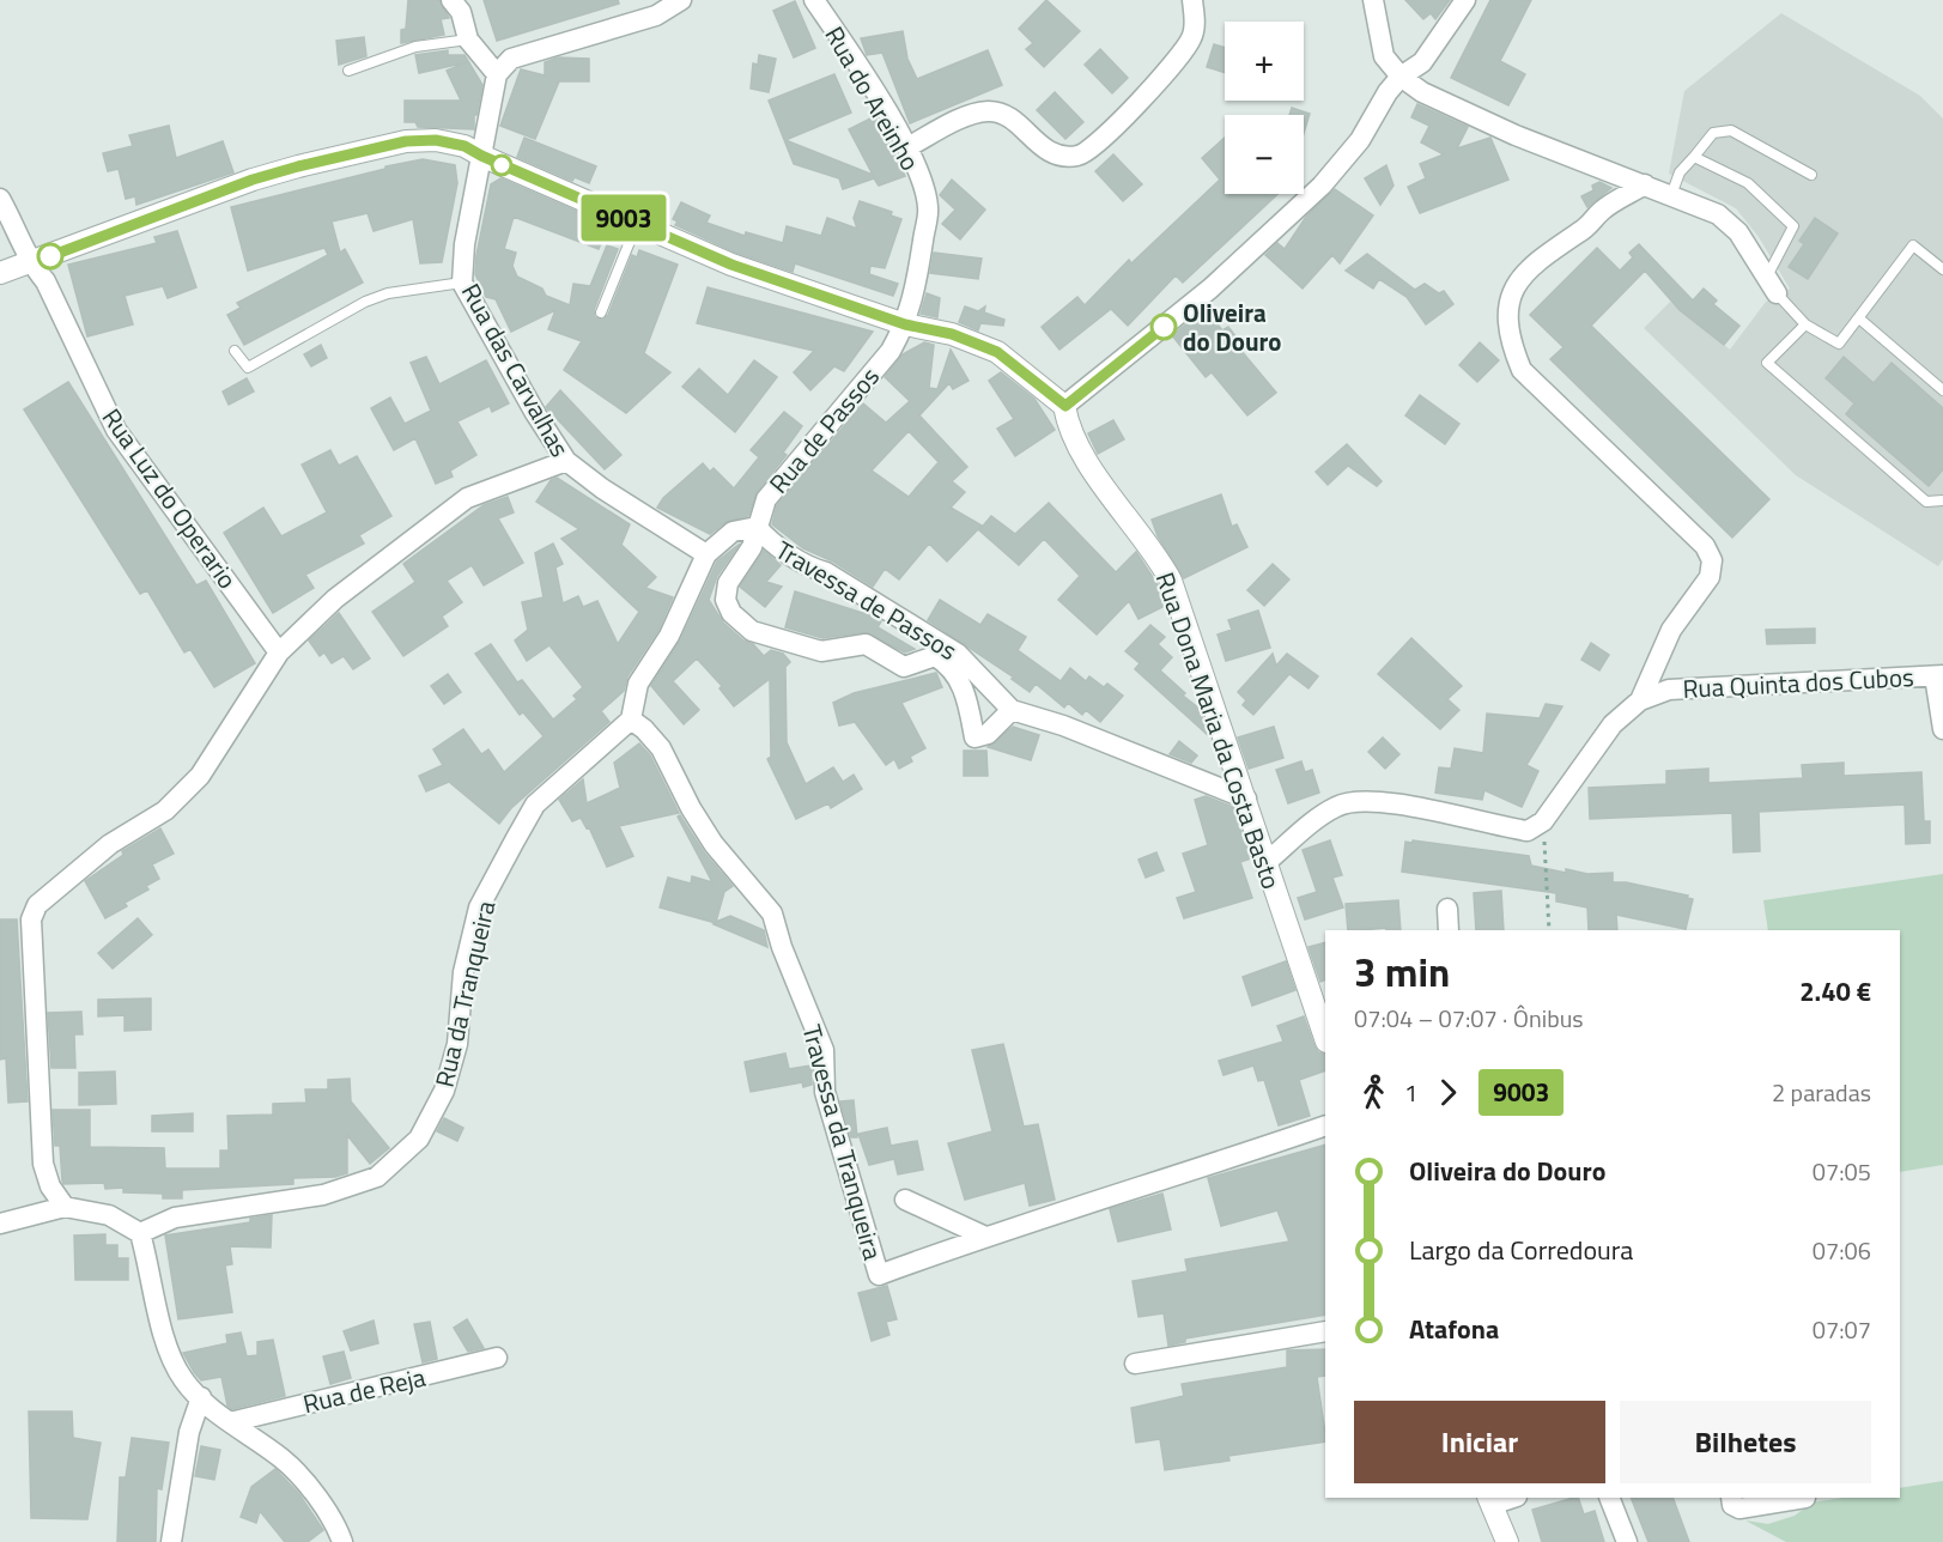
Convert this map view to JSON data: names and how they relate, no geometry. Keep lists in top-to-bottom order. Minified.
{"streets":{"street":["Rua do Areinho","Rua das Carvalhas","Rua de Passos","Rua Luz do Operario","Travessa de Passos","Rua Quinta dos Cubos","Rua Dona Maria da Costa Basto","Rua da Tranqueira","Travessa da Tranqueira","Rua de Reja"]},"crossings":[["Rua do Areinho","Rua de Passos"],["Rua de Passos","Travessa de Passos"],["Travessa de Passos","Rua Dona Maria da Costa Basto"],["Rua da Tranqueira","Travessa da Tranqueira"]],"places":["Oliveira do Douro"],"lines":["bus line 9003"],"page":{"on_map":"9003","map_buttons":["+","−"],"heading":["3 min","07:04 – 07:07 · Ônibus","2.40 €"],"legs":["1","9003","2 paradas"],"list":[{"name":"Oliveira do Douro","value":"07:05"},{"name":"Largo da Corredoura","value":"07:06"},{"name":"Atafona","value":"07:07"}],"buttons":["Iniciar","Bilhetes"]}}
